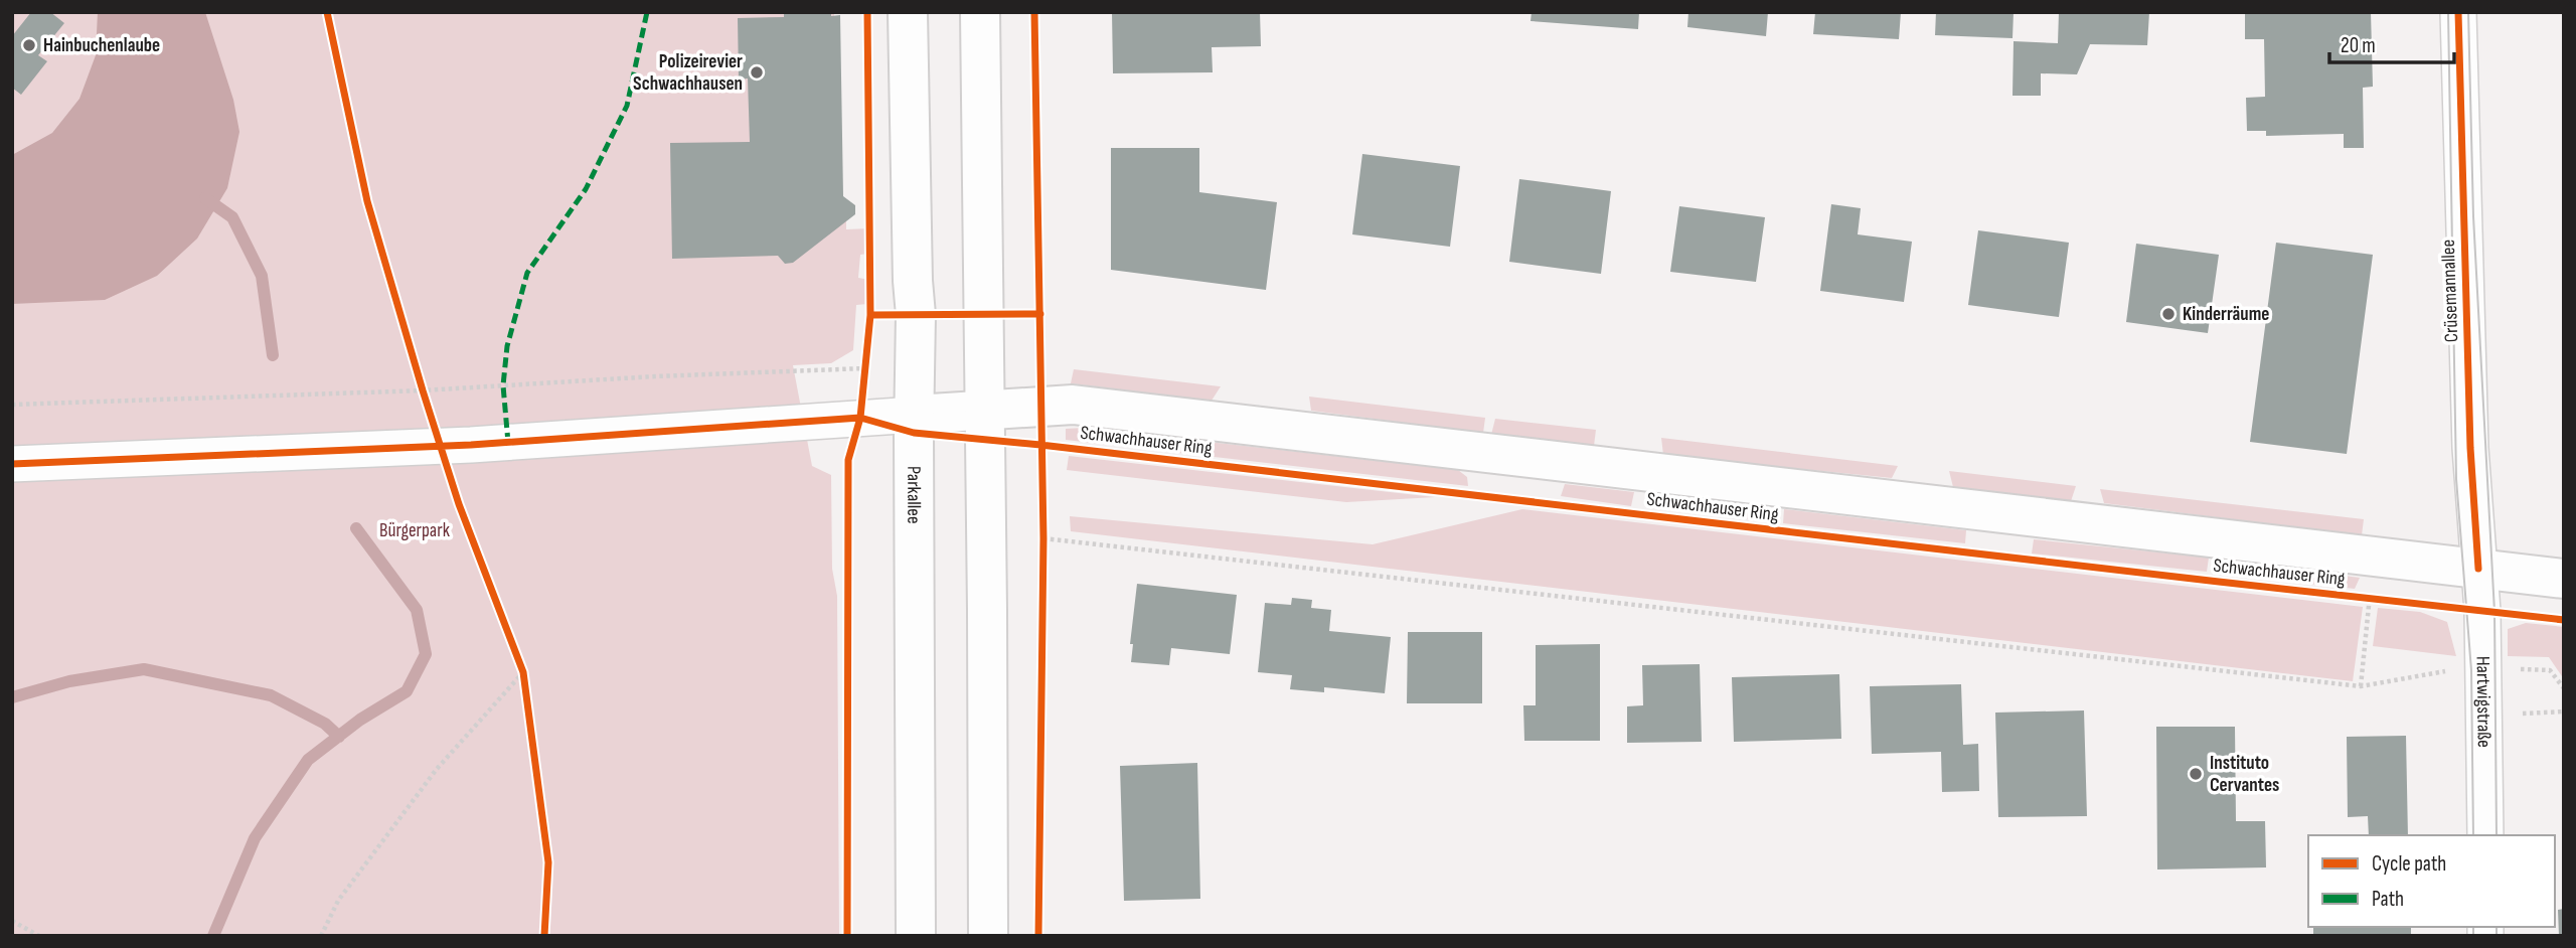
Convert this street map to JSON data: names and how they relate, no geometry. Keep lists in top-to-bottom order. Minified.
{"streets":{"main road":["Schwachhauser Ring","Parkallee"],"street":["Crüsemannallee","Hartwigstraße"]},"crossings":[["Crüsemannallee","Schwachhauser Ring"],["Crüsemannallee","Hartwigstraße"],["Schwachhauser Ring","Parkallee"],["Schwachhauser Ring","Hartwigstraße"]],"parks":["Bürgerpark"],"places":["Hainbuchenlaube","Polizeirevier Schwachhausen","Kinderräume","Instituto Cervantes"],"legend":["Cycle path","Path"],"scale_bar":"20 m"}
